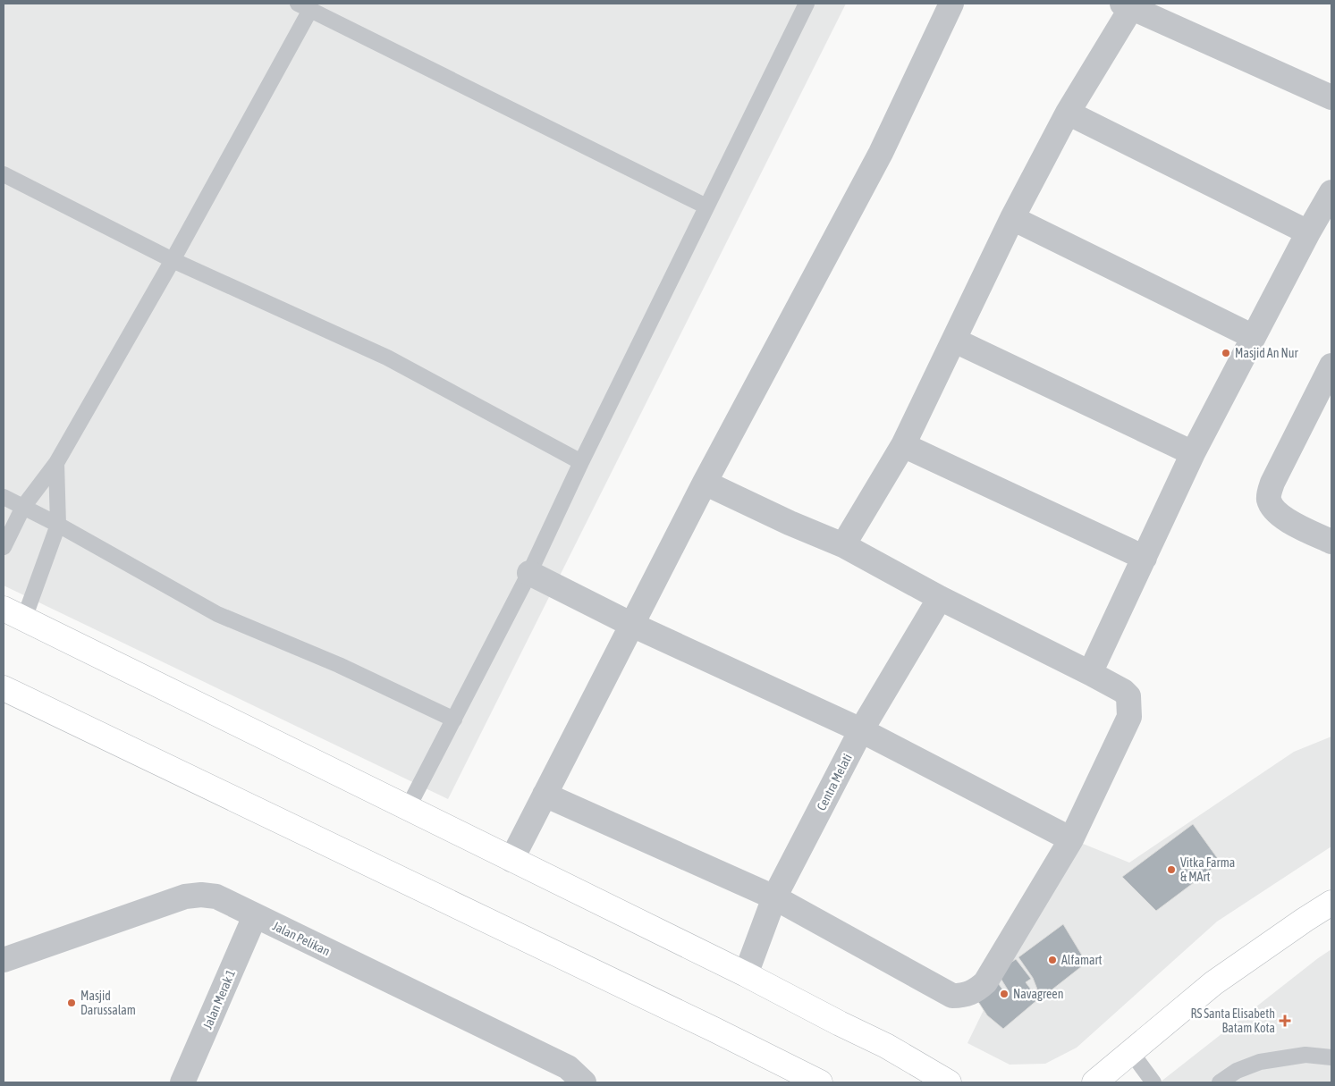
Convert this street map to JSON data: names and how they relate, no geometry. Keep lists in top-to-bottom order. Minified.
{"streets":{"street":["Centra Melati","Jalan Pelikan","Jalan Merak 1"]},"crossings":[["Jalan Pelikan","Jalan Merak 1"]],"places":{"other":["Masjid An Nur","Vitka Farma & MArt","Alfamart","Navagreen","Masjid Darussalam"],"health":["RS Santa Elisabeth Batam Kota"]}}
